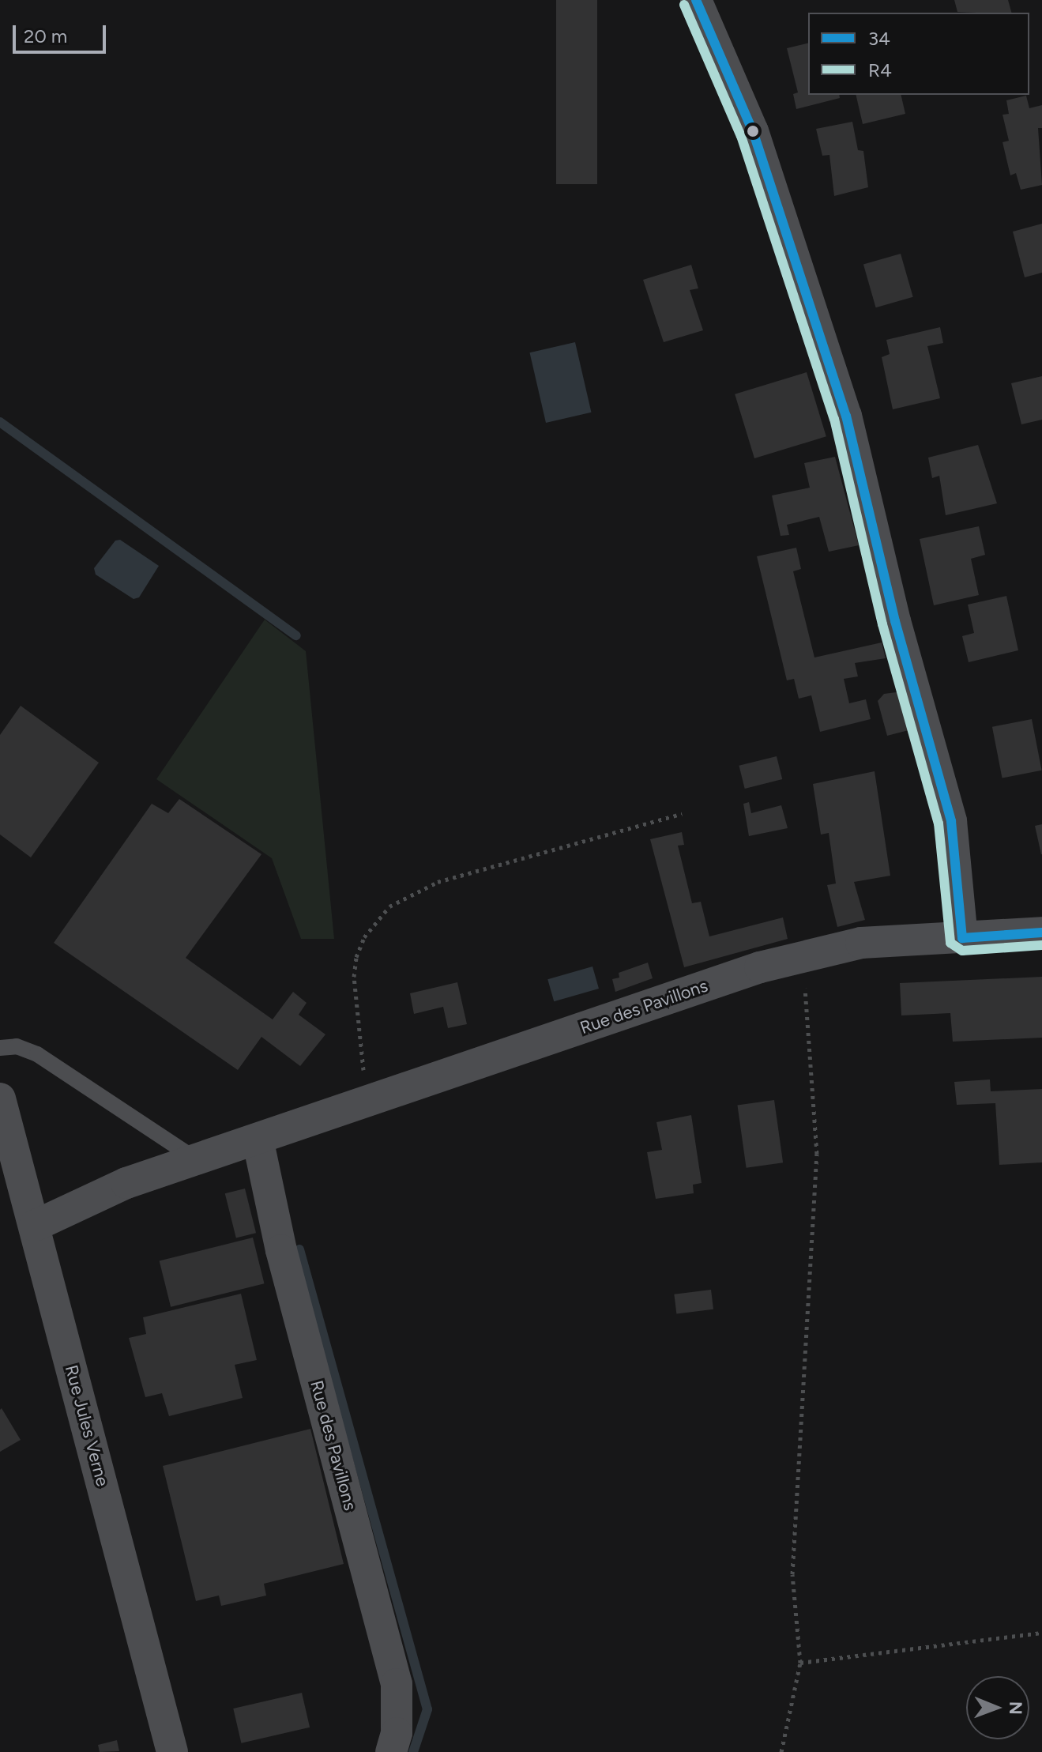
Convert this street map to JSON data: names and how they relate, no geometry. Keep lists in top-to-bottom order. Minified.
{"streets":{"street":["Rue des Pavillons","Rue Jules Verne"]},"crossings":[["Rue des Pavillons","Rue Jules Verne"]],"lines":["transit line 34","transit line R4"],"legend":["34","R4"],"scale_bar":"20 m","north":"right"}
